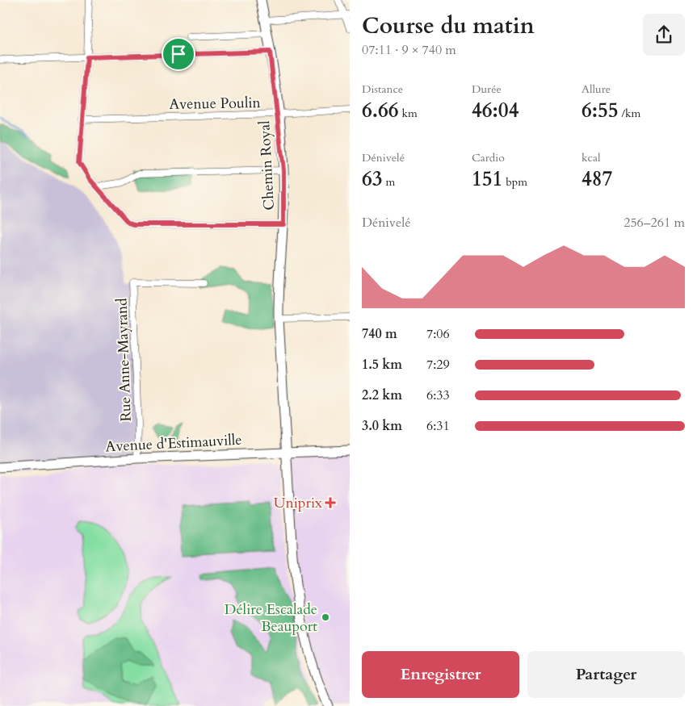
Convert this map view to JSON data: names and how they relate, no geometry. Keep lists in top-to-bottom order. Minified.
{"streets":{"main road":["Chemin Royal","Avenue d'Estimauville"],"street":["Avenue Poulin","Rue Anne-Mayrand"]},"crossings":[["Avenue Poulin","Chemin Royal"],["Chemin Royal","Avenue d'Estimauville"],["Rue Anne-Mayrand","Avenue d'Estimauville"]],"places":{"health":["Uniprix"],"other":["Délire Escalade Beauport"]},"page":{"heading":["Course du matin","07:11 · 9 × 740 m"],"stats":[["Distance","6.66 km"],["Durée","46:04"],["Allure","6:55 /km"],["Dénivelé","63 m"],["Cardio","151 bpm"],["kcal","487"]],"chart":["Dénivelé","256–261 m"],"list":[{"name":"740 m","note":"7:06"},{"name":"1.5 km","note":"7:29"},{"name":"2.2 km","note":"6:33"},{"name":"3.0 km","note":"6:31"}],"buttons":["Enregistrer","Partager"]}}
